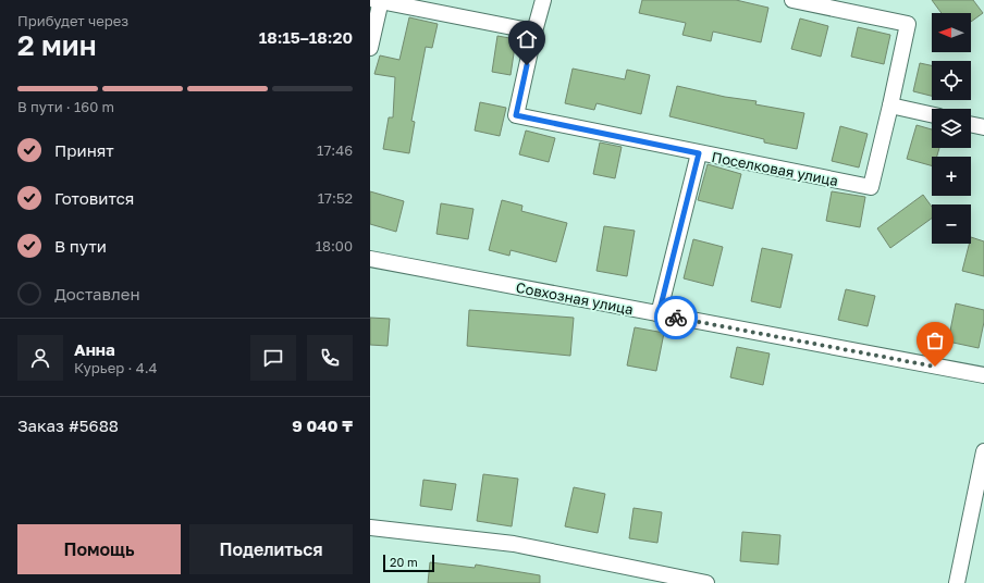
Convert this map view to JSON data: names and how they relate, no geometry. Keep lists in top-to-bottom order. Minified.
{"streets":{"street":["Поселковая улица","Совхозная улица"]},"scale_bar":"20 m","north":"left","page":{"heading":["2 мин","Прибудет через","18:15–18:20"],"panel":["Анна","Курьер · 4.4","Заказ #5688","9 040 ₸"],"map_buttons":["+","−"],"bar":"В пути · 160 m","list":[["Принят","17:46"],["Готовится","17:52"],["В пути","18:00"],"Доставлен"],"buttons":["Помощь","Поделиться"],"scale":"20 m"}}
